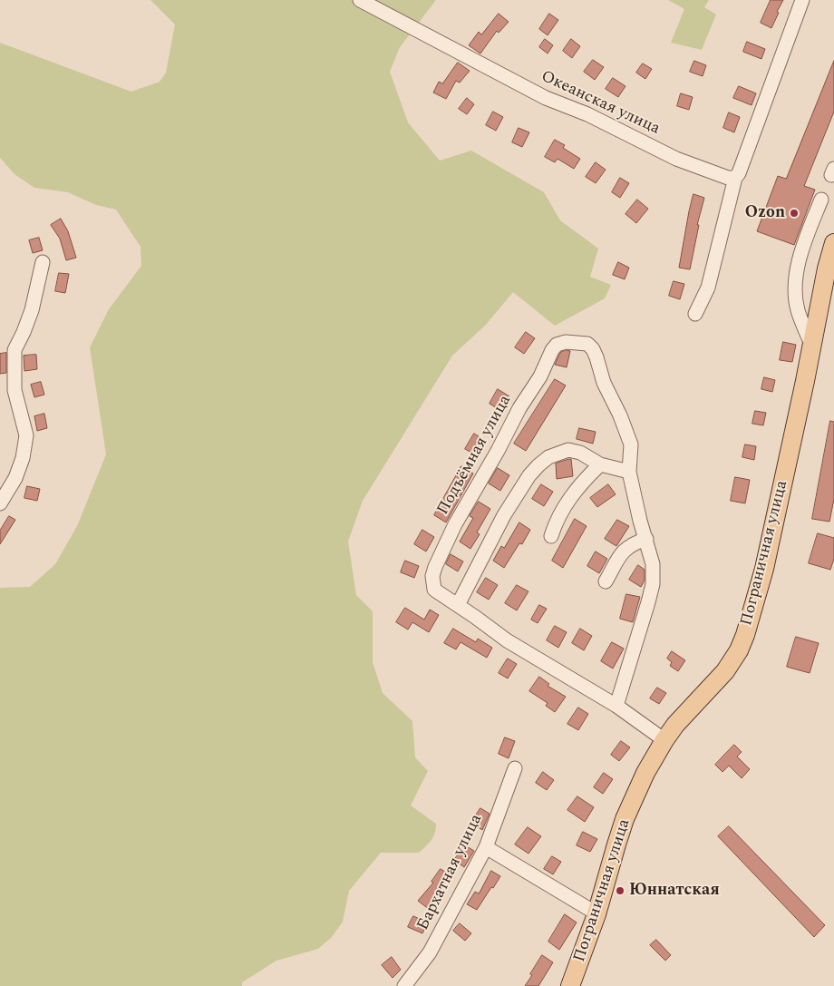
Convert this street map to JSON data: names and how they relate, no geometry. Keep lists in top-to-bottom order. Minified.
{"streets":{"main road":["Пограничная улица"],"street":["Океанская улица","Подъёмная улица","Бархатная улица"]},"crossings":[["Подъёмная улица","Пограничная улица"]],"places":["Ozon","Юннатская"]}
